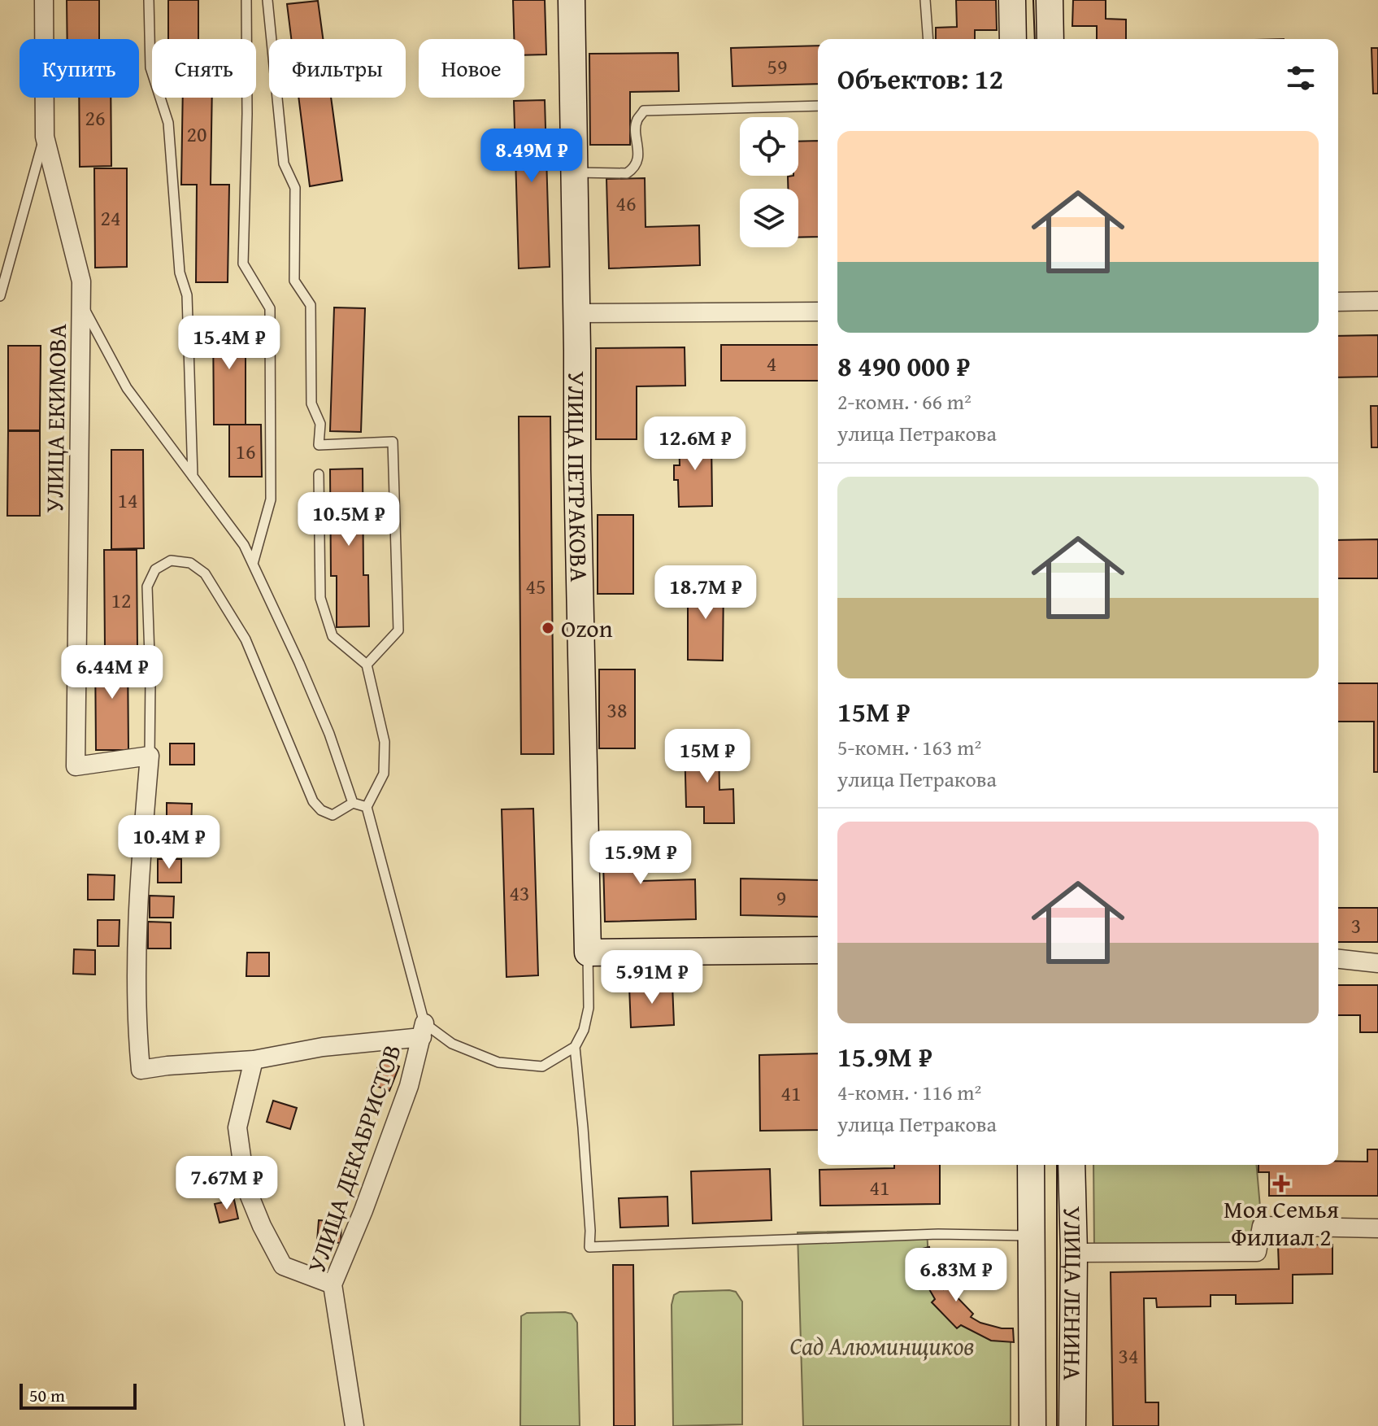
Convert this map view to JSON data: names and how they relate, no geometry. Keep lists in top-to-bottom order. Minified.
{"streets":{"street":["УЛИЦА ЕКИМОВА","УЛИЦА ПЕТРАКОВА","УЛИЦА ДЕКАБРИСТОВ","УЛИЦА ЛЕНИНА"]},"parks":["Сад Алюминщиков"],"places":{"other":["Ozon"],"health":["Моя Семья Филиал 2"]},"house_numbers":["59","26","20","46","24","4","16","14","45","12","38","43","9","3","41","41","34"],"scale_bar":"50 m","page":{"chip":["Купить","Снять","Фильтры","Новое"],"heading":"Объектов: 12","list":[{"name":"8 490 000 ₽","note":"2-комн. · 66 m² · улица Петракова"},{"name":"15M ₽","note":"5-комн. · 163 m² · улица Петракова"},{"name":"15.9M ₽","note":"4-комн. · 116 m² · улица Петракова"}],"price":["8.49M ₽","15.4M ₽","12.6M ₽","10.5M ₽","18.7M ₽","6.44M ₽","15M ₽","10.4M ₽","15.9M ₽","5.91M ₽","7.67M ₽","6.83M ₽"],"scale":"50 m"}}
